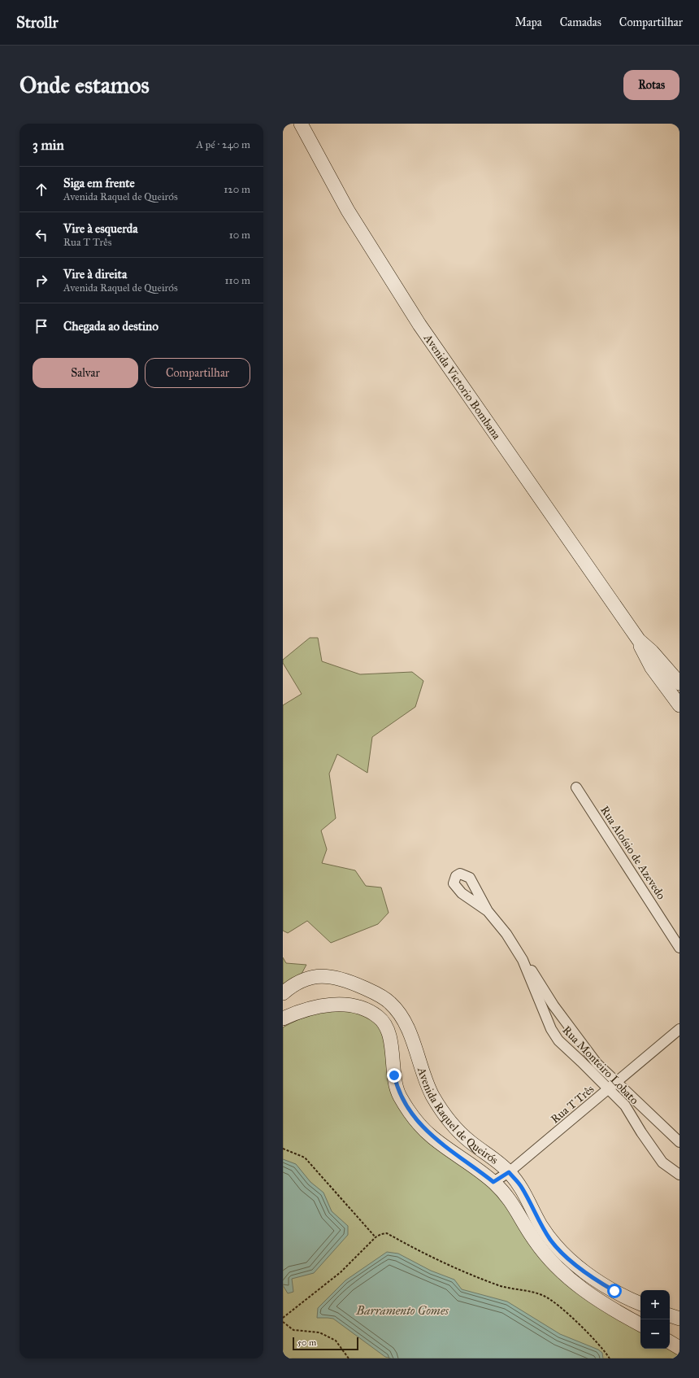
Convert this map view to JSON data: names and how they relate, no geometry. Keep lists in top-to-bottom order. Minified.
{"streets":{"street":["Avenida Victorio Bombana","Rua Aloísio de Azevedo","Rua Monteiro Lobato","Rua T Três","Avenida Raquel de Queirós"]},"crossings":[["Rua Monteiro Lobato","Rua T Três"],["Rua T Três","Avenida Raquel de Queirós"]],"water":["Barramento Gomes"],"scale_bar":"50 m","page":{"header":"Strollr","nav":["Mapa","Camadas","Compartilhar"],"buttons":["Rotas",["Salvar","Compartilhar"]],"title":"Onde estamos","heading":["3 min","A pé · 240 m"],"list":[["Siga em frente","Avenida Raquel de Queirós","120 m"],["Vire à esquerda","Rua T Três","10 m"],["Vire à direita","Avenida Raquel de Queirós","110 m"],"Chegada ao destino"],"map_buttons":["+","−"],"scale":"50 m"}}
